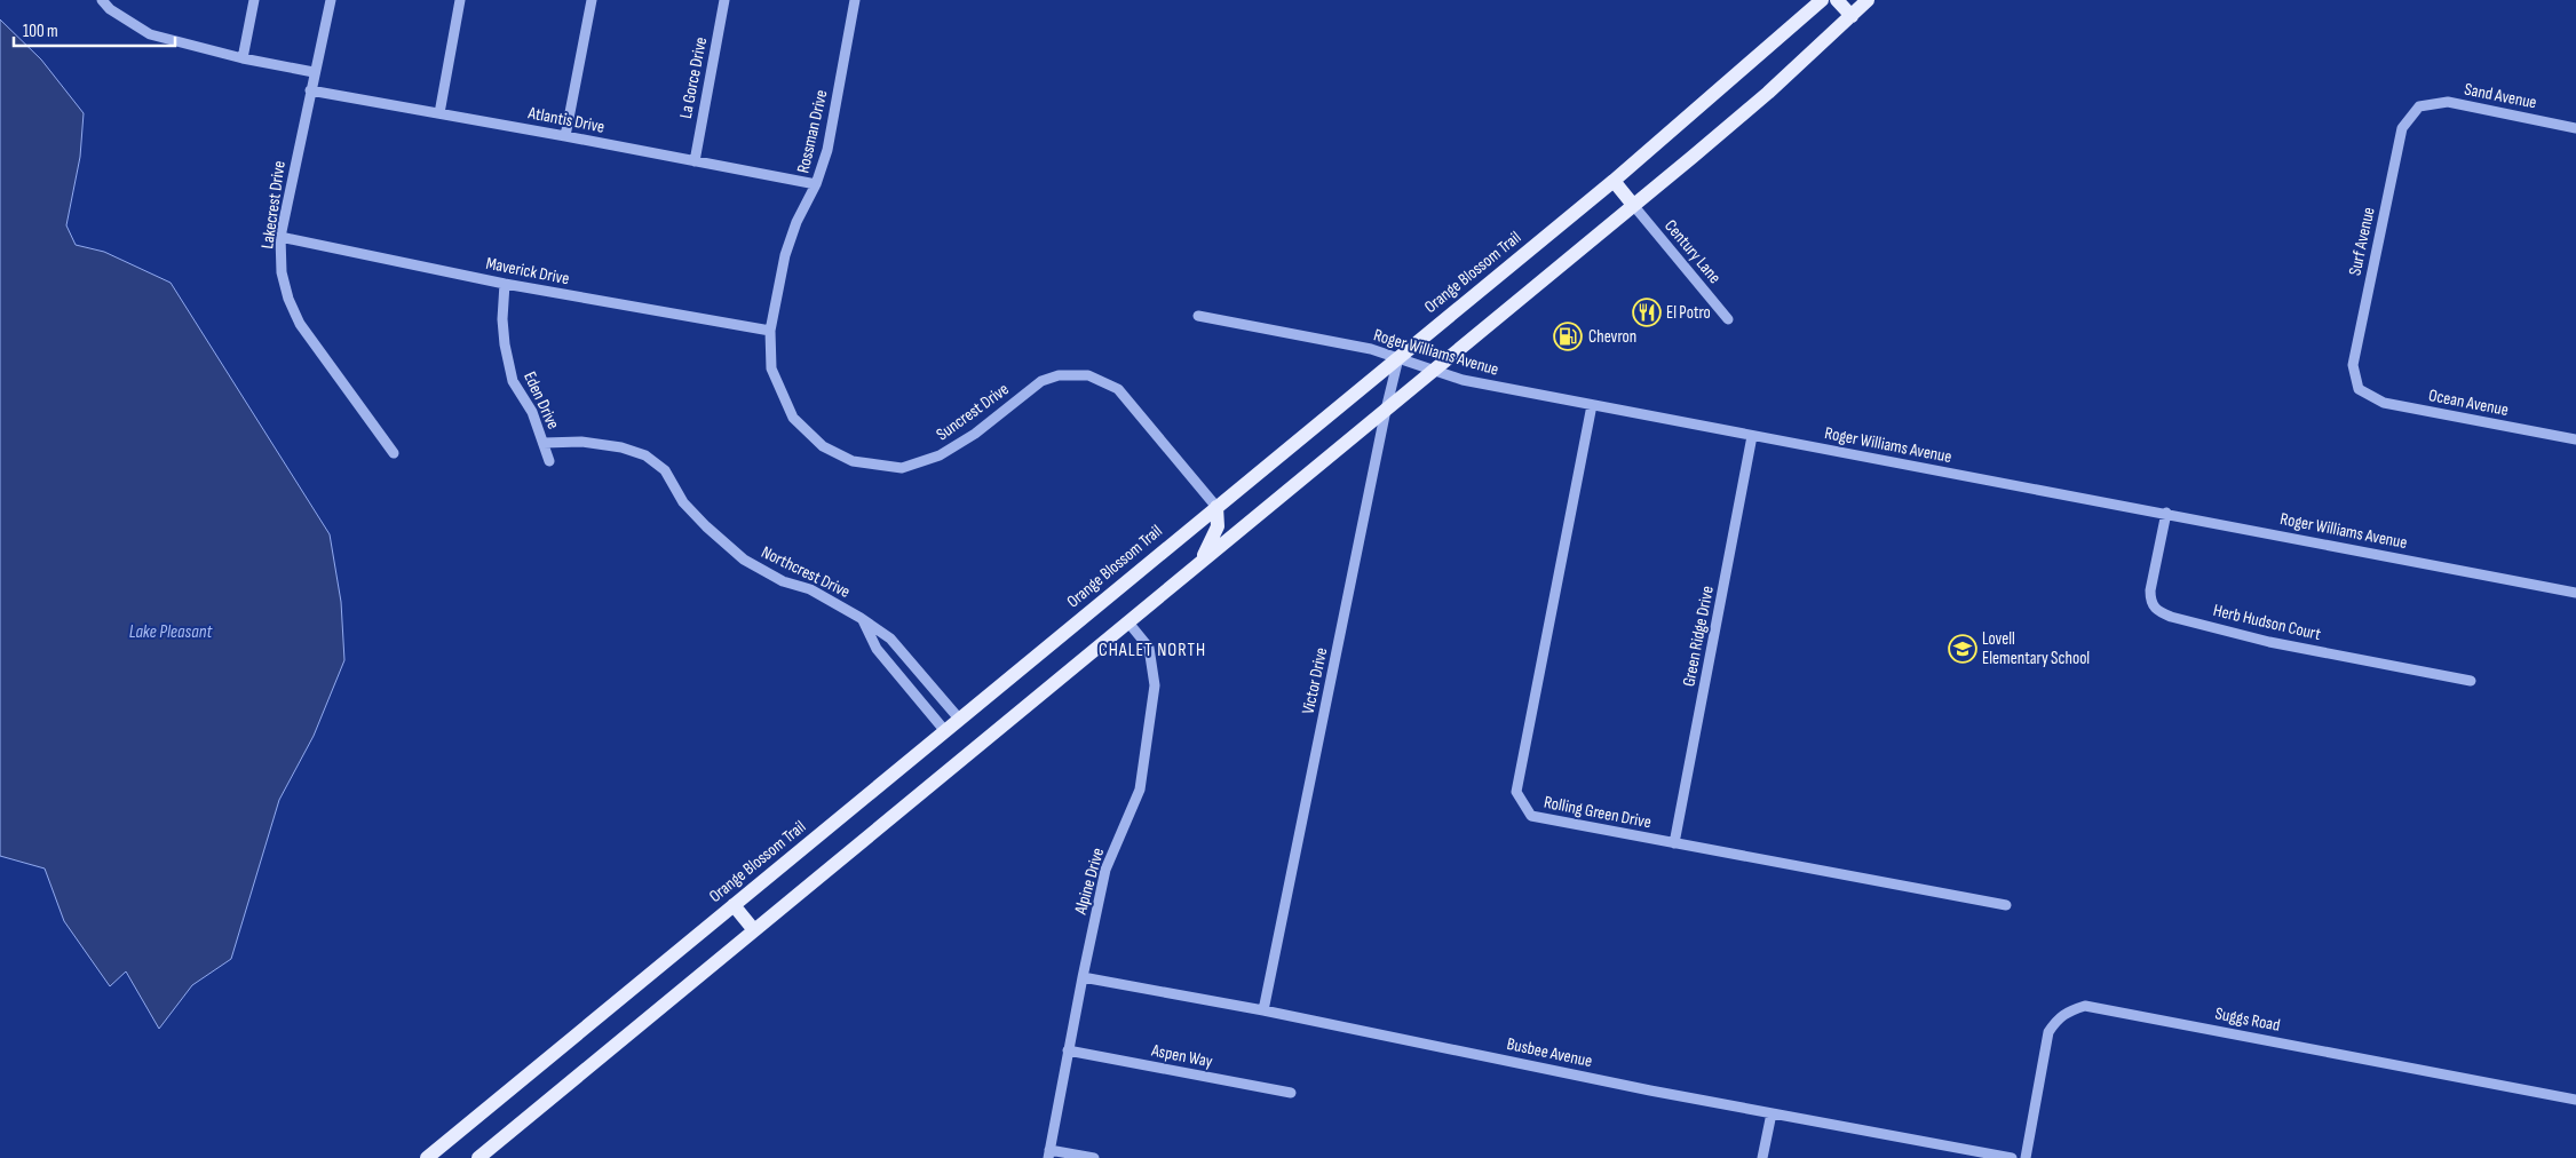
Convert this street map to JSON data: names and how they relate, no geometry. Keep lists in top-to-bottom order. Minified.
{"streets":{"main road":["Orange Blossom Trail"],"street":["La Gorce Drive","Sand Avenue","Atlantis Drive","Rossman Drive","Lakecrest Drive","Surf Avenue","Century Lane","Maverick Drive","Roger Williams Avenue","Eden Drive","Ocean Avenue","Suncrest Drive","Northcrest Drive","Herb Hudson Court","Green Ridge Drive","Victor Drive","Rolling Green Drive","Alpine Drive","Suggs Road","Busbee Avenue","Aspen Way"]},"crossings":[["La Gorce Drive","Atlantis Drive"],["Sand Avenue","Surf Avenue"],["Atlantis Drive","Rossman Drive"],["Atlantis Drive","Lakecrest Drive"],["Rossman Drive","Maverick Drive"],["Rossman Drive","Suncrest Drive"],["Lakecrest Drive","Maverick Drive"],["Surf Avenue","Ocean Avenue"],["Maverick Drive","Eden Drive"],["Maverick Drive","Suncrest Drive"],["Orange Blossom Trail","Roger Williams Avenue"],["Orange Blossom Trail","Suncrest Drive"],["Orange Blossom Trail","Northcrest Drive"],["Orange Blossom Trail","Victor Drive"],["Roger Williams Avenue","Herb Hudson Court"],["Roger Williams Avenue","Green Ridge Drive"],["Roger Williams Avenue","Victor Drive"],["Roger Williams Avenue","Rolling Green Drive"],["Eden Drive","Northcrest Drive"],["Green Ridge Drive","Rolling Green Drive"],["Victor Drive","Busbee Avenue"],["Alpine Drive","Busbee Avenue"],["Alpine Drive","Aspen Way"]],"districts":["CHALET NORTH"],"water":["Lake Pleasant"],"places":{"restaurant":["El Potro"],"fuel station":["Chevron"],"school or university":["Lovell Elementary School"]},"scale_bar":"100 m"}
